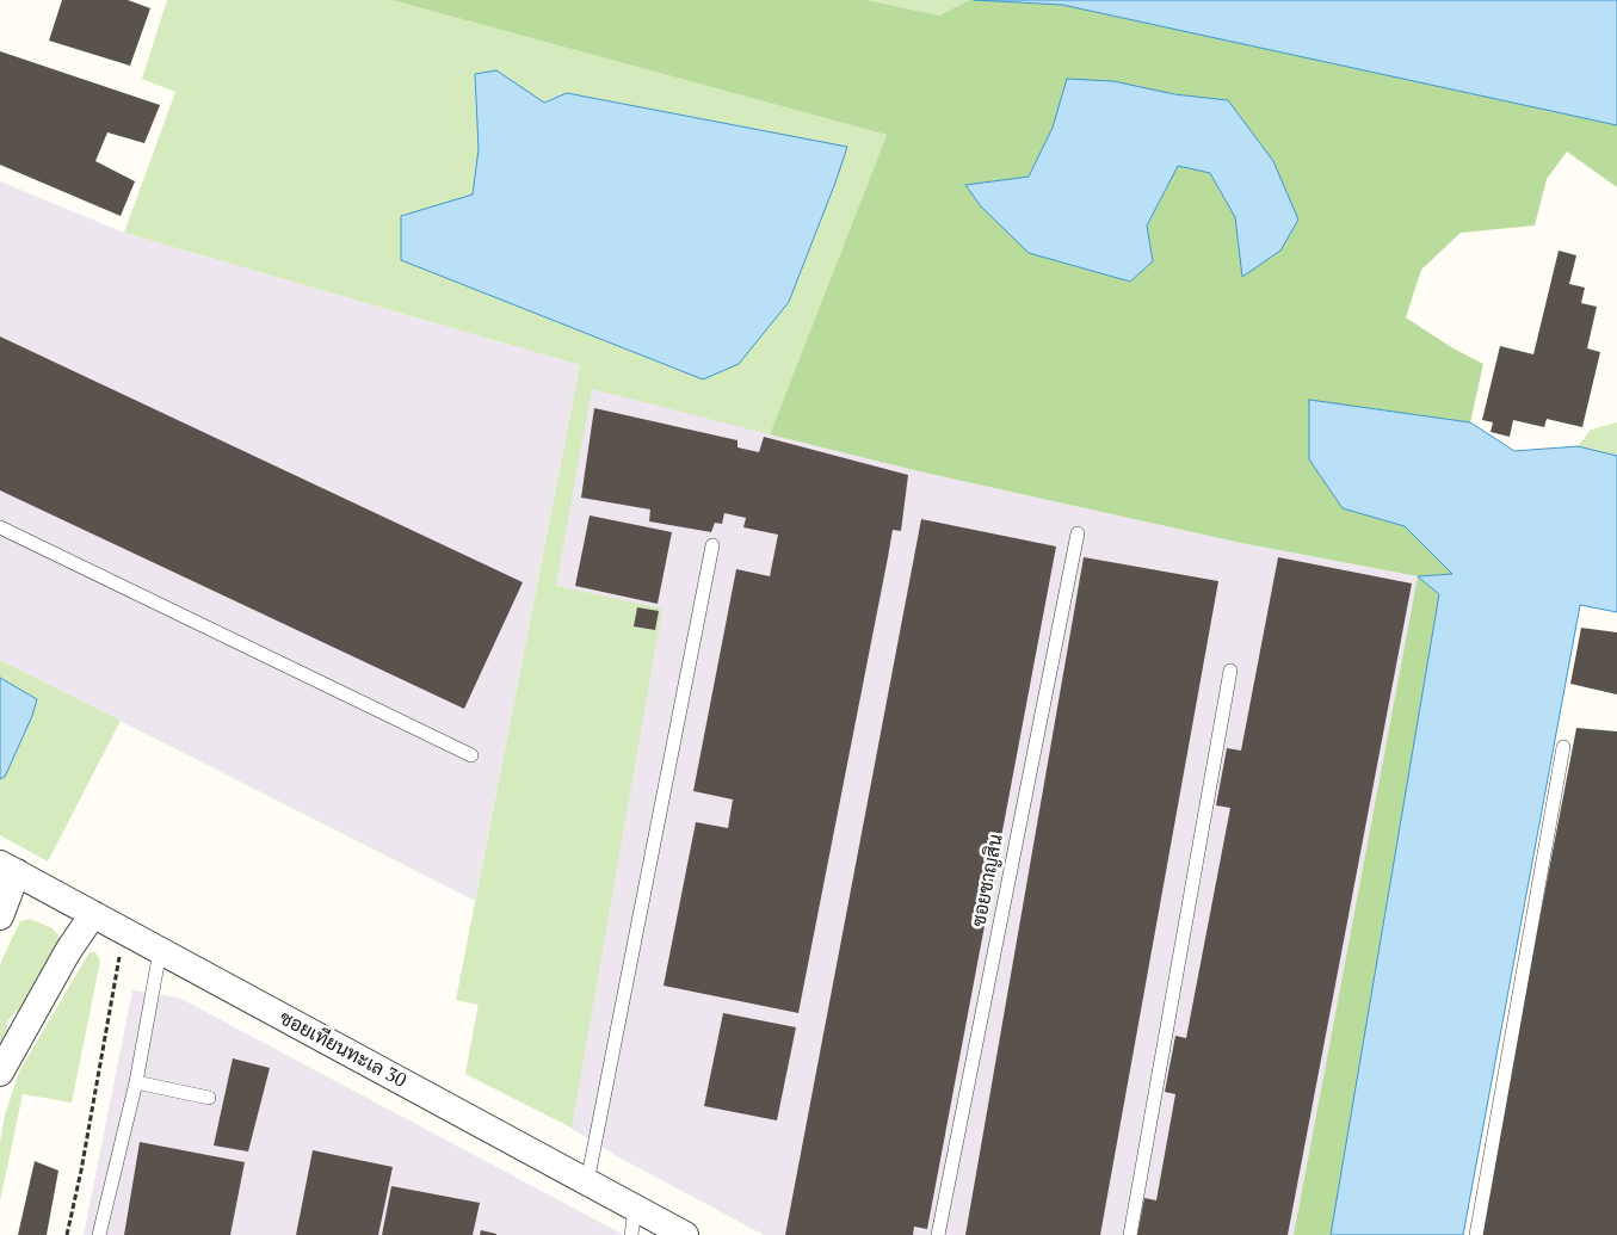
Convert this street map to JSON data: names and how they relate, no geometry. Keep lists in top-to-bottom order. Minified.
{"streets":{"street":["ซอยเทียนทะเล 30"],"lane":["ซอยชาญสิน"]}}
